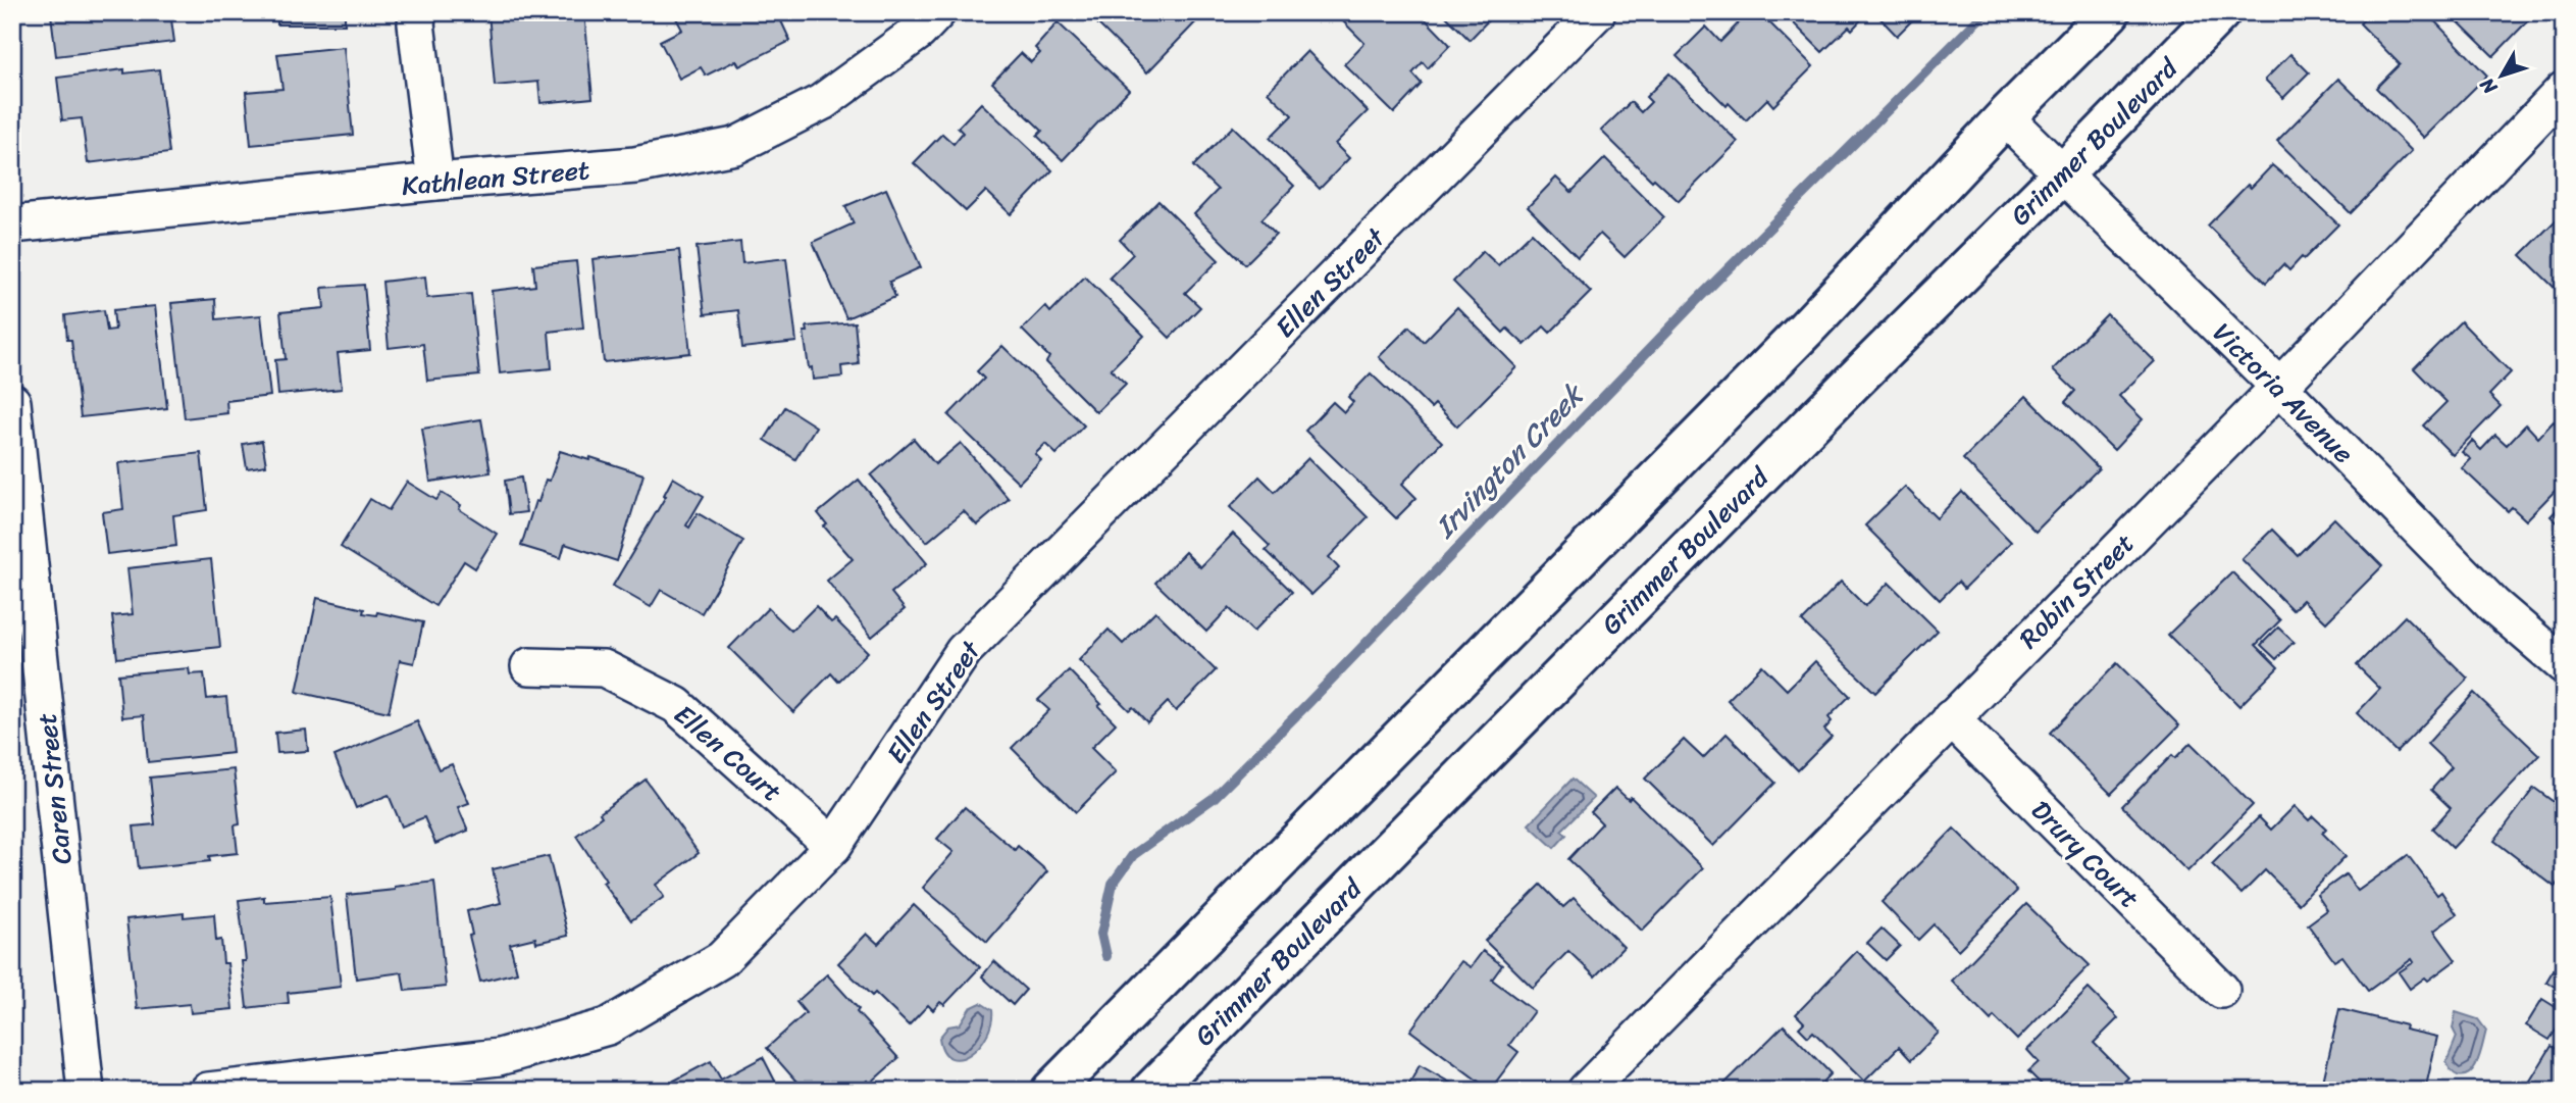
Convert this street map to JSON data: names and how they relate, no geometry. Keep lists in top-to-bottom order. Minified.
{"streets":{"main road":["Grimmer Boulevard"],"street":["Kathlean Street","Ellen Street","Victoria Avenue","Robin Street","Ellen Court","Caren Street","Drury Court"]},"crossings":[["Grimmer Boulevard","Victoria Avenue"],["Ellen Street","Ellen Court"],["Victoria Avenue","Robin Street"],["Robin Street","Drury Court"]],"water":["Irvington Creek"],"north":"bottom left"}
